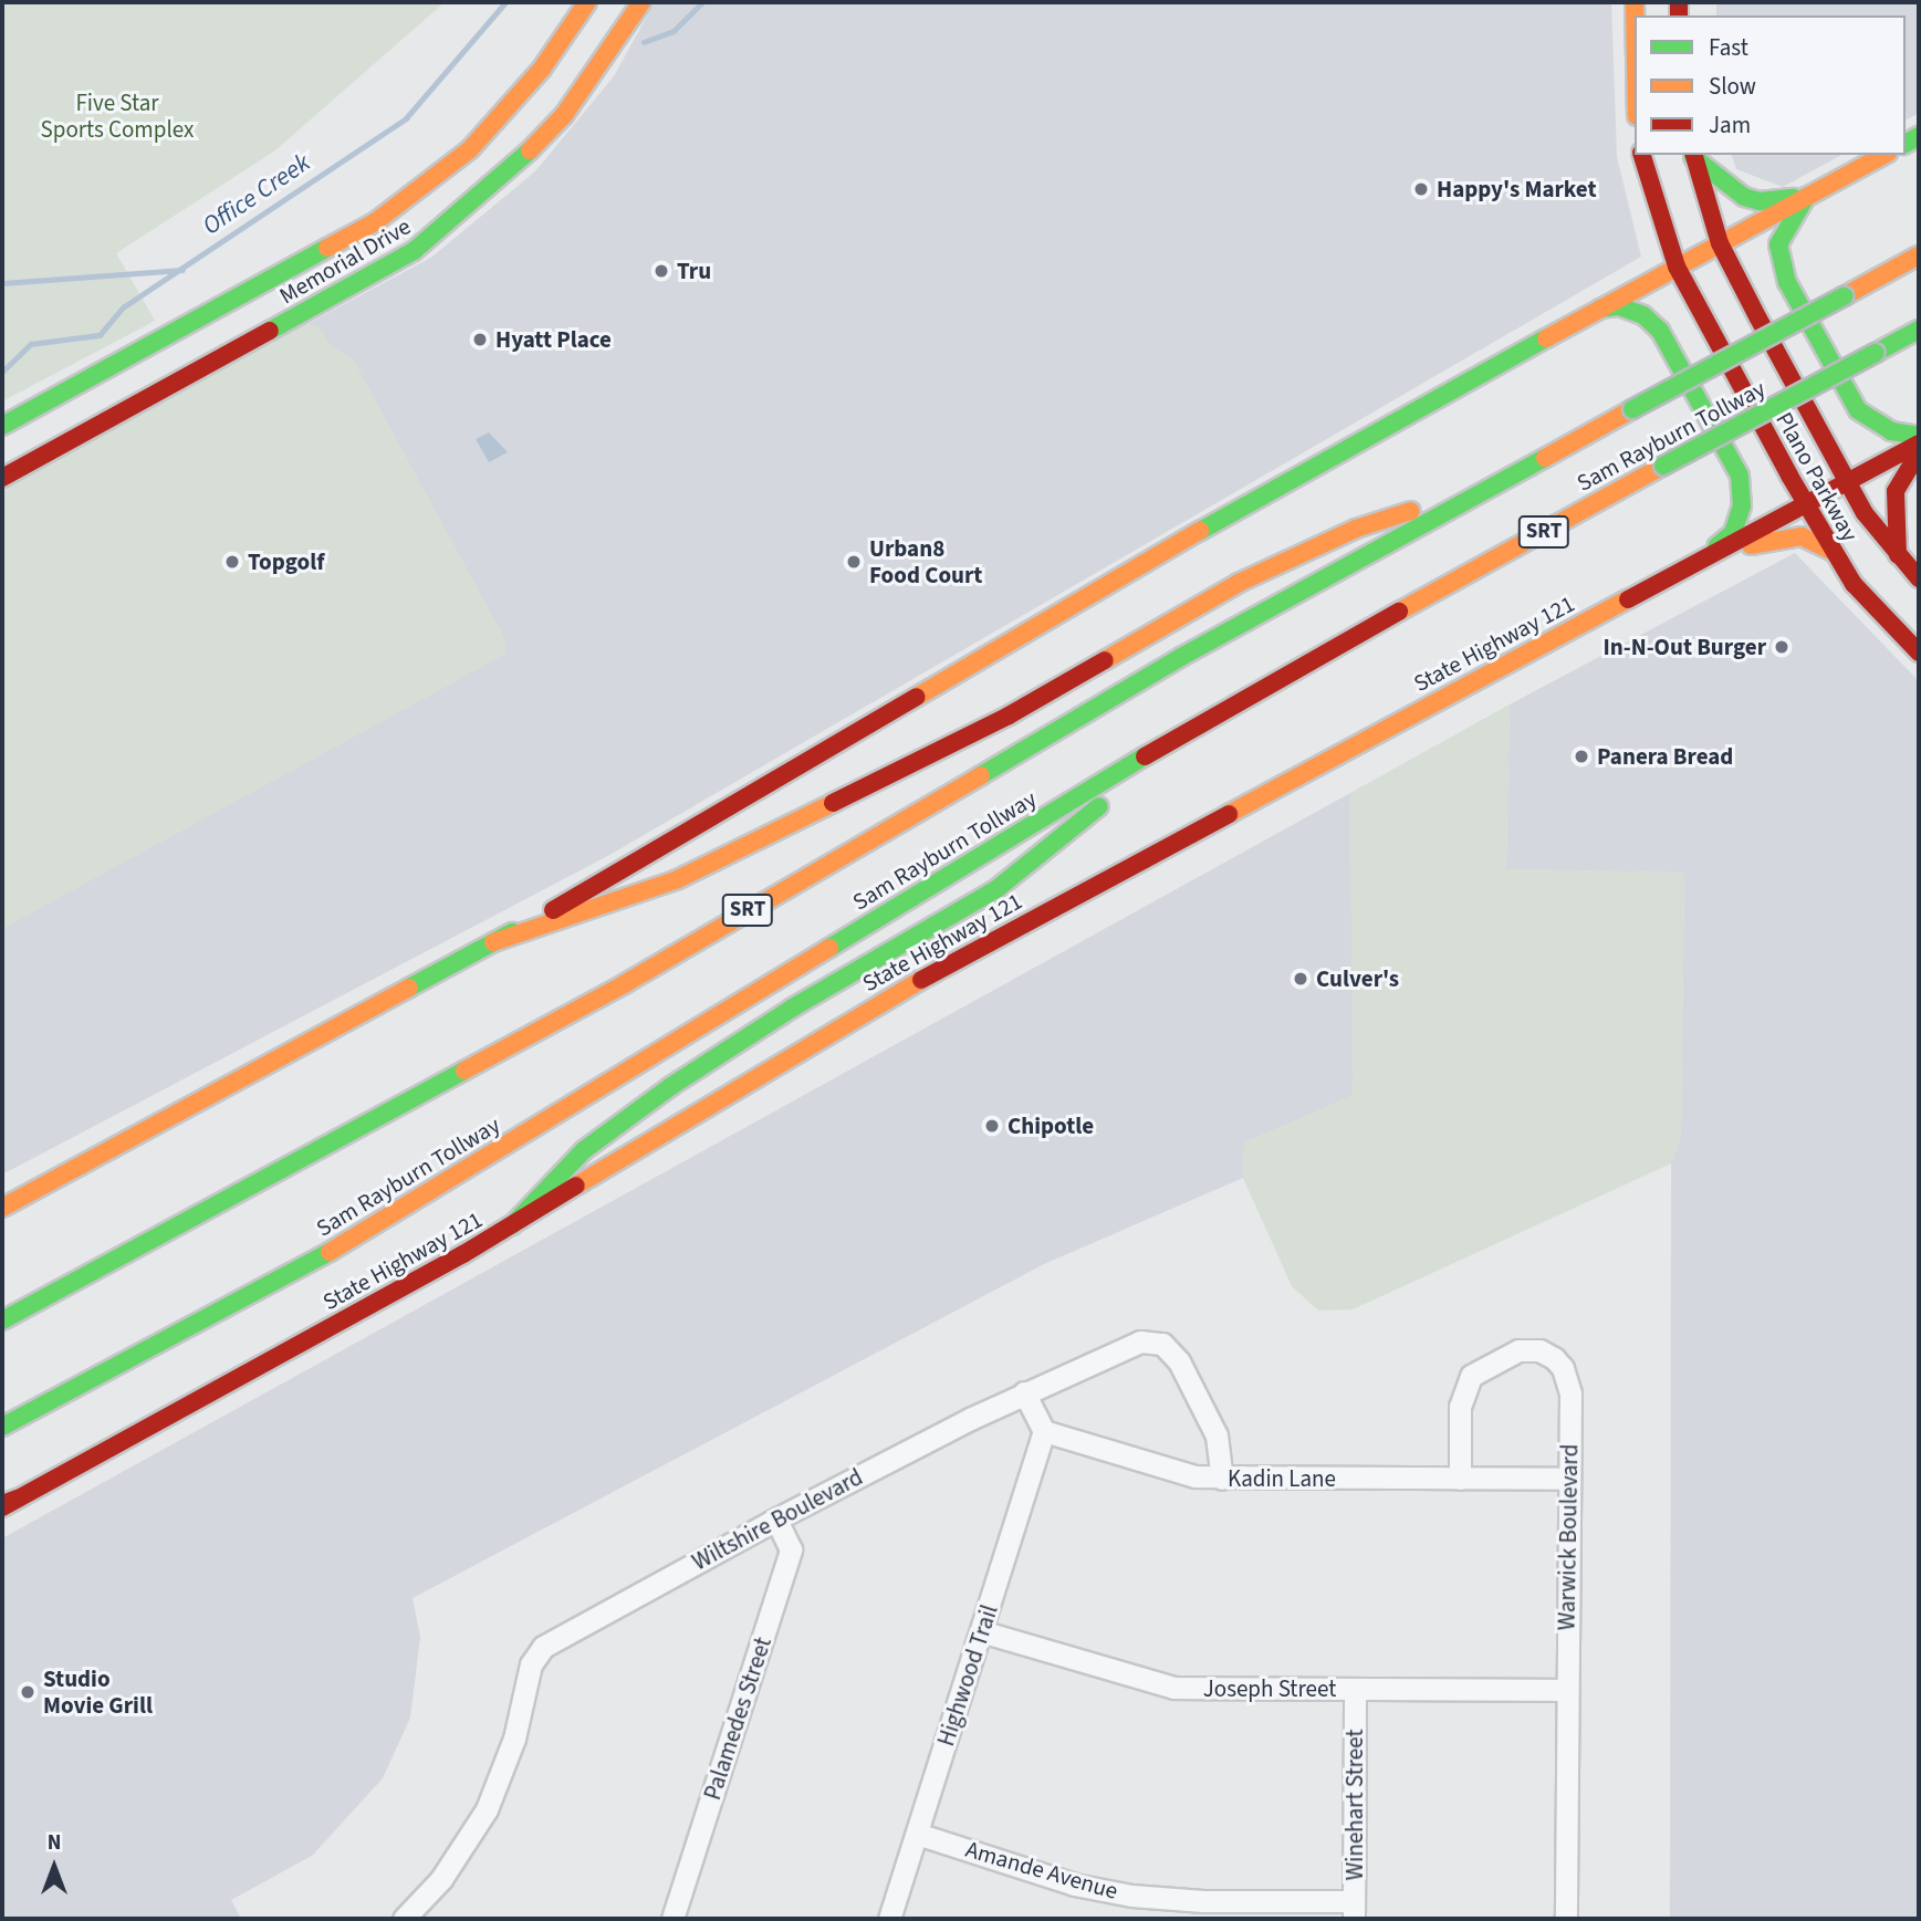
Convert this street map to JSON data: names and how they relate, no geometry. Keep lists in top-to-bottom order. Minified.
{"streets":{"main road":["Memorial Drive","Sam Rayburn Tollway","Plano Parkway","SRT","State Highway 121"],"street":["Kadin Lane","Wiltshire Boulevard","Warwick Boulevard","Highwood Trail","Joseph Street","Palamedes Street","Winehart Street","Amande Avenue"]},"crossings":[["Plano Parkway","State Highway 121"],["Kadin Lane","Wiltshire Boulevard"],["Kadin Lane","Warwick Boulevard"],["Kadin Lane","Highwood Trail"],["Wiltshire Boulevard","Palamedes Street"],["Warwick Boulevard","Joseph Street"],["Highwood Trail","Joseph Street"],["Highwood Trail","Amande Avenue"],["Joseph Street","Winehart Street"],["Winehart Street","Amande Avenue"]],"water":["Office Creek"],"parks":["Five Star Sports Complex"],"places":["Happy's Market","Tru","Hyatt Place","Topgolf","Urban8 Food Court","In-N-Out Burger","Panera Bread","Culver's","Chipotle","Studio Movie Grill"],"legend":["Fast","Slow","Jam"],"north":"top"}
